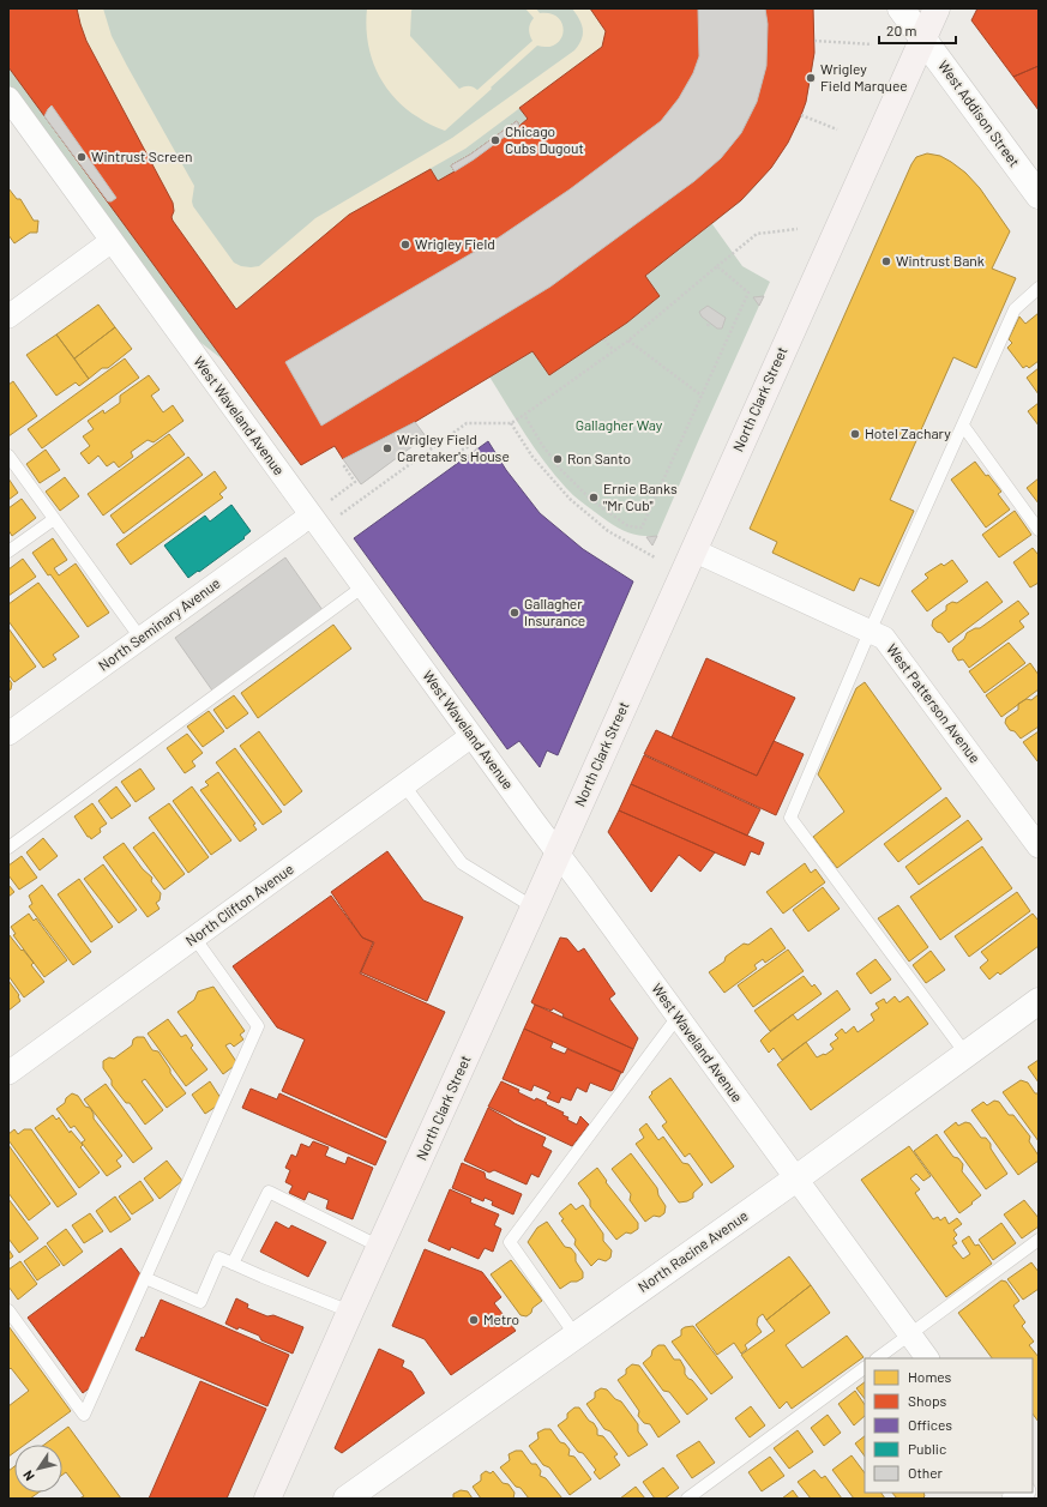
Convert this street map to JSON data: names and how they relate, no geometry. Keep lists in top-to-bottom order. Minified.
{"streets":{"main road":["North Clark Street"],"street":["West Addison Street","West Waveland Avenue","North Seminary Avenue","West Patterson Avenue","North Clifton Avenue","North Racine Avenue"]},"crossings":[["West Addison Street","North Clark Street"],["North Clark Street","West Waveland Avenue"],["North Clark Street","West Patterson Avenue"],["West Waveland Avenue","North Seminary Avenue"],["West Waveland Avenue","North Clifton Avenue"],["West Waveland Avenue","North Racine Avenue"]],"parks":["Gallagher Way"],"places":["Wrigley Field Marquee","Chicago Cubs Dugout","Wintrust Screen","Wrigley Field","Wintrust Bank","Hotel Zachary","Wrigley Field Caretaker's House","Ron Santo","Ernie Banks \"Mr Cub\"","Gallagher Insurance","Metro"],"legend":["Homes","Shops","Offices","Public","Other"],"scale_bar":"20 m","north":"bottom left"}
